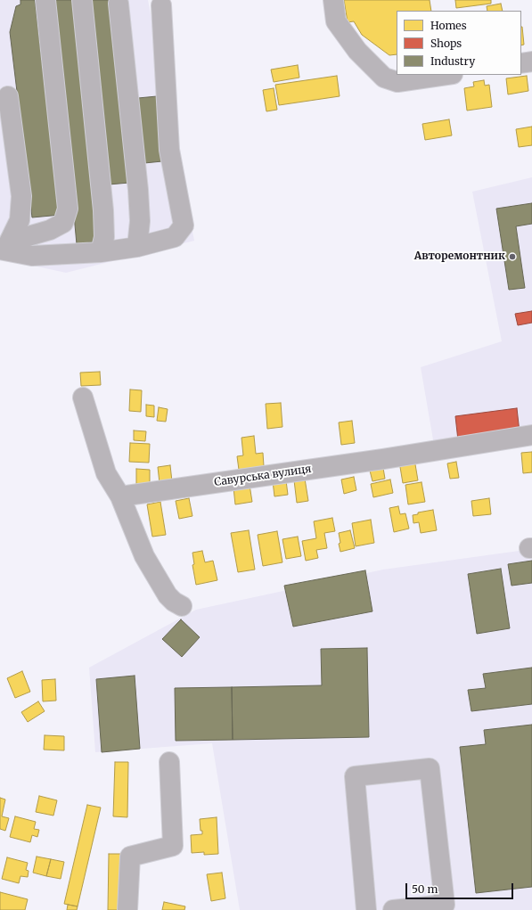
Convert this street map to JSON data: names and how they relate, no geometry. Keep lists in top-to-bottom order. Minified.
{"streets":{"street":["Савурська вулиця"]},"places":["Авторемонтник"],"legend":["Homes","Shops","Industry"],"scale_bar":"50 m"}
